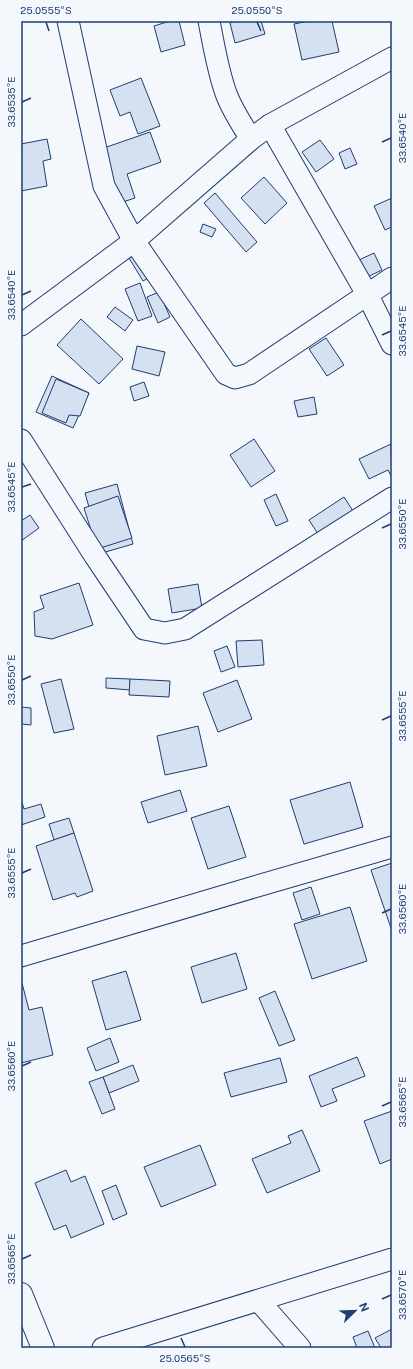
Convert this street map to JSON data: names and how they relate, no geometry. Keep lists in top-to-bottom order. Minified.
{"north":"top right","coordinates":["25.0555°S","25.0550°S","33.6535°E","33.6540°E","33.6545°E","33.6550°E","33.6555°E","33.6560°E","33.6565°E","33.6570°E","25.0565°S"]}
